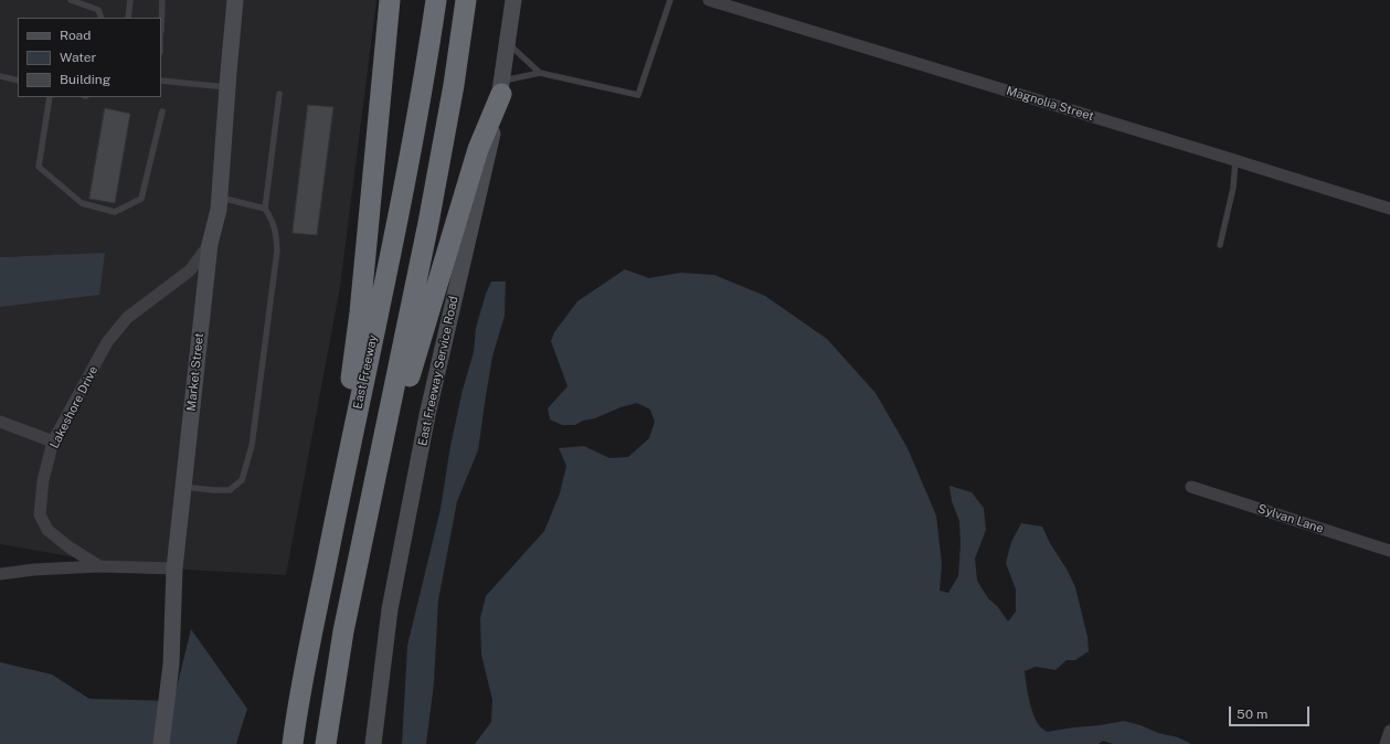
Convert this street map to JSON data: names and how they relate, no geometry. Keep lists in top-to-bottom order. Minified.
{"streets":{"highway":["East Freeway"],"street":["Magnolia Street","East Freeway Service Road","Market Street","Lakeshore Drive","Sylvan Lane"]},"crossings":[["Market Street","Lakeshore Drive"]],"legend":["Road","Water","Building"],"scale_bar":"50 m"}
